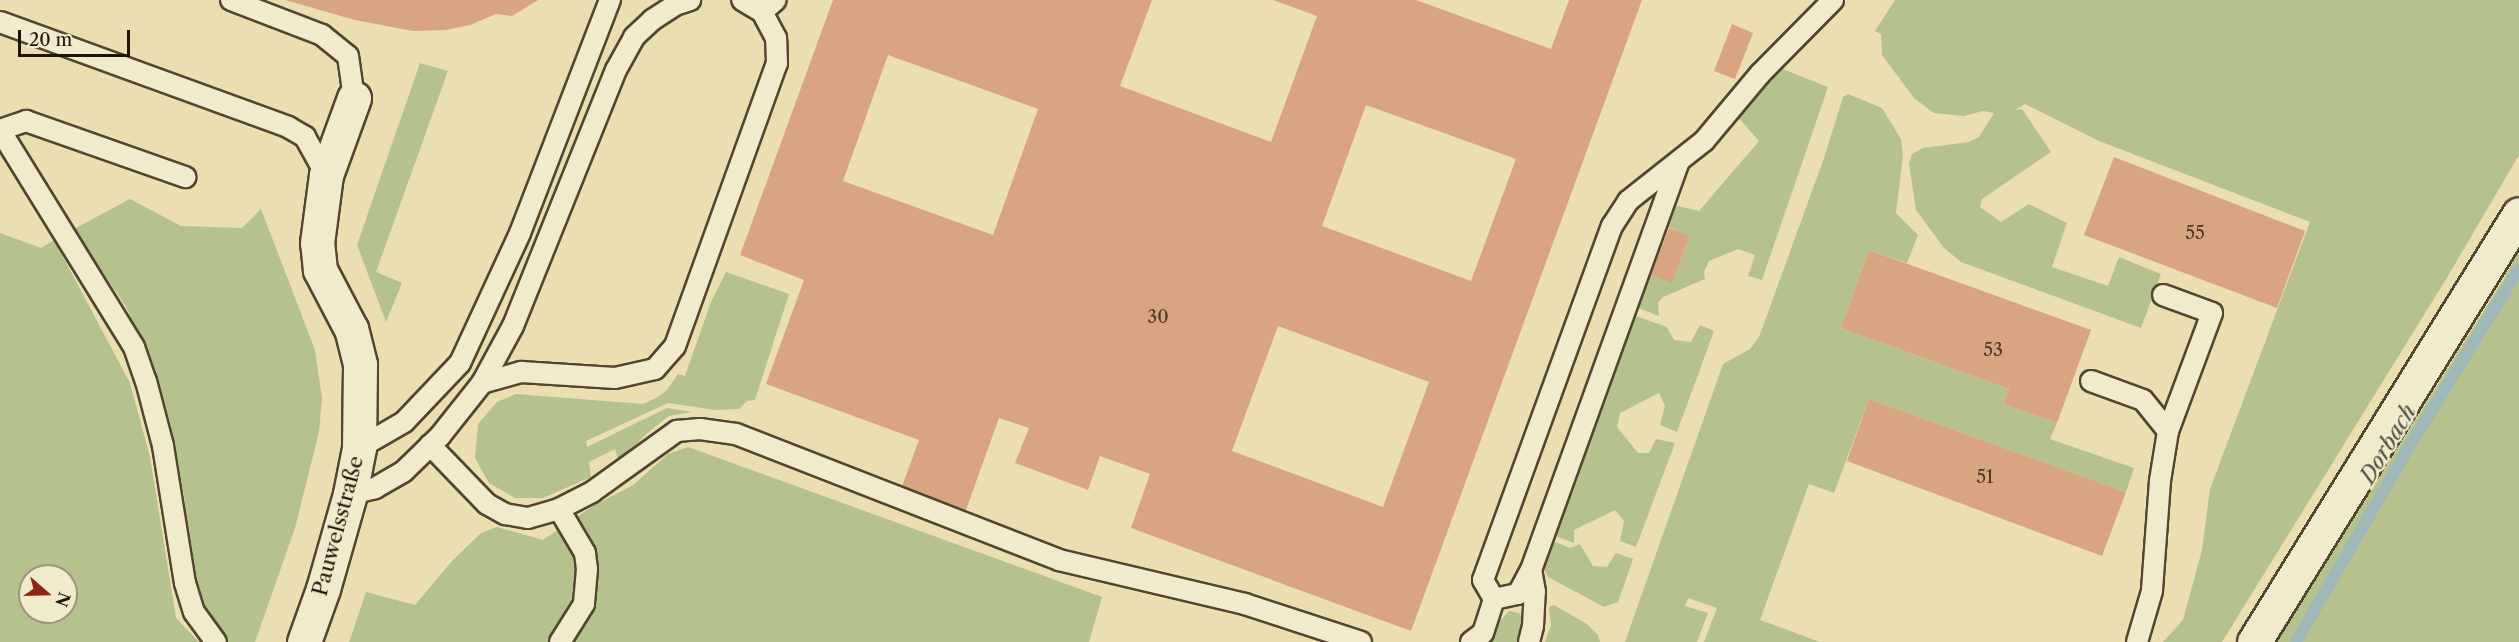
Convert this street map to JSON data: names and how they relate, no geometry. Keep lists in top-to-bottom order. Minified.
{"streets":{"street":["Pauwelsstraße"]},"water":["Dorbach"],"house_numbers":["55","30","53","51"],"scale_bar":"20 m","north":"right"}
